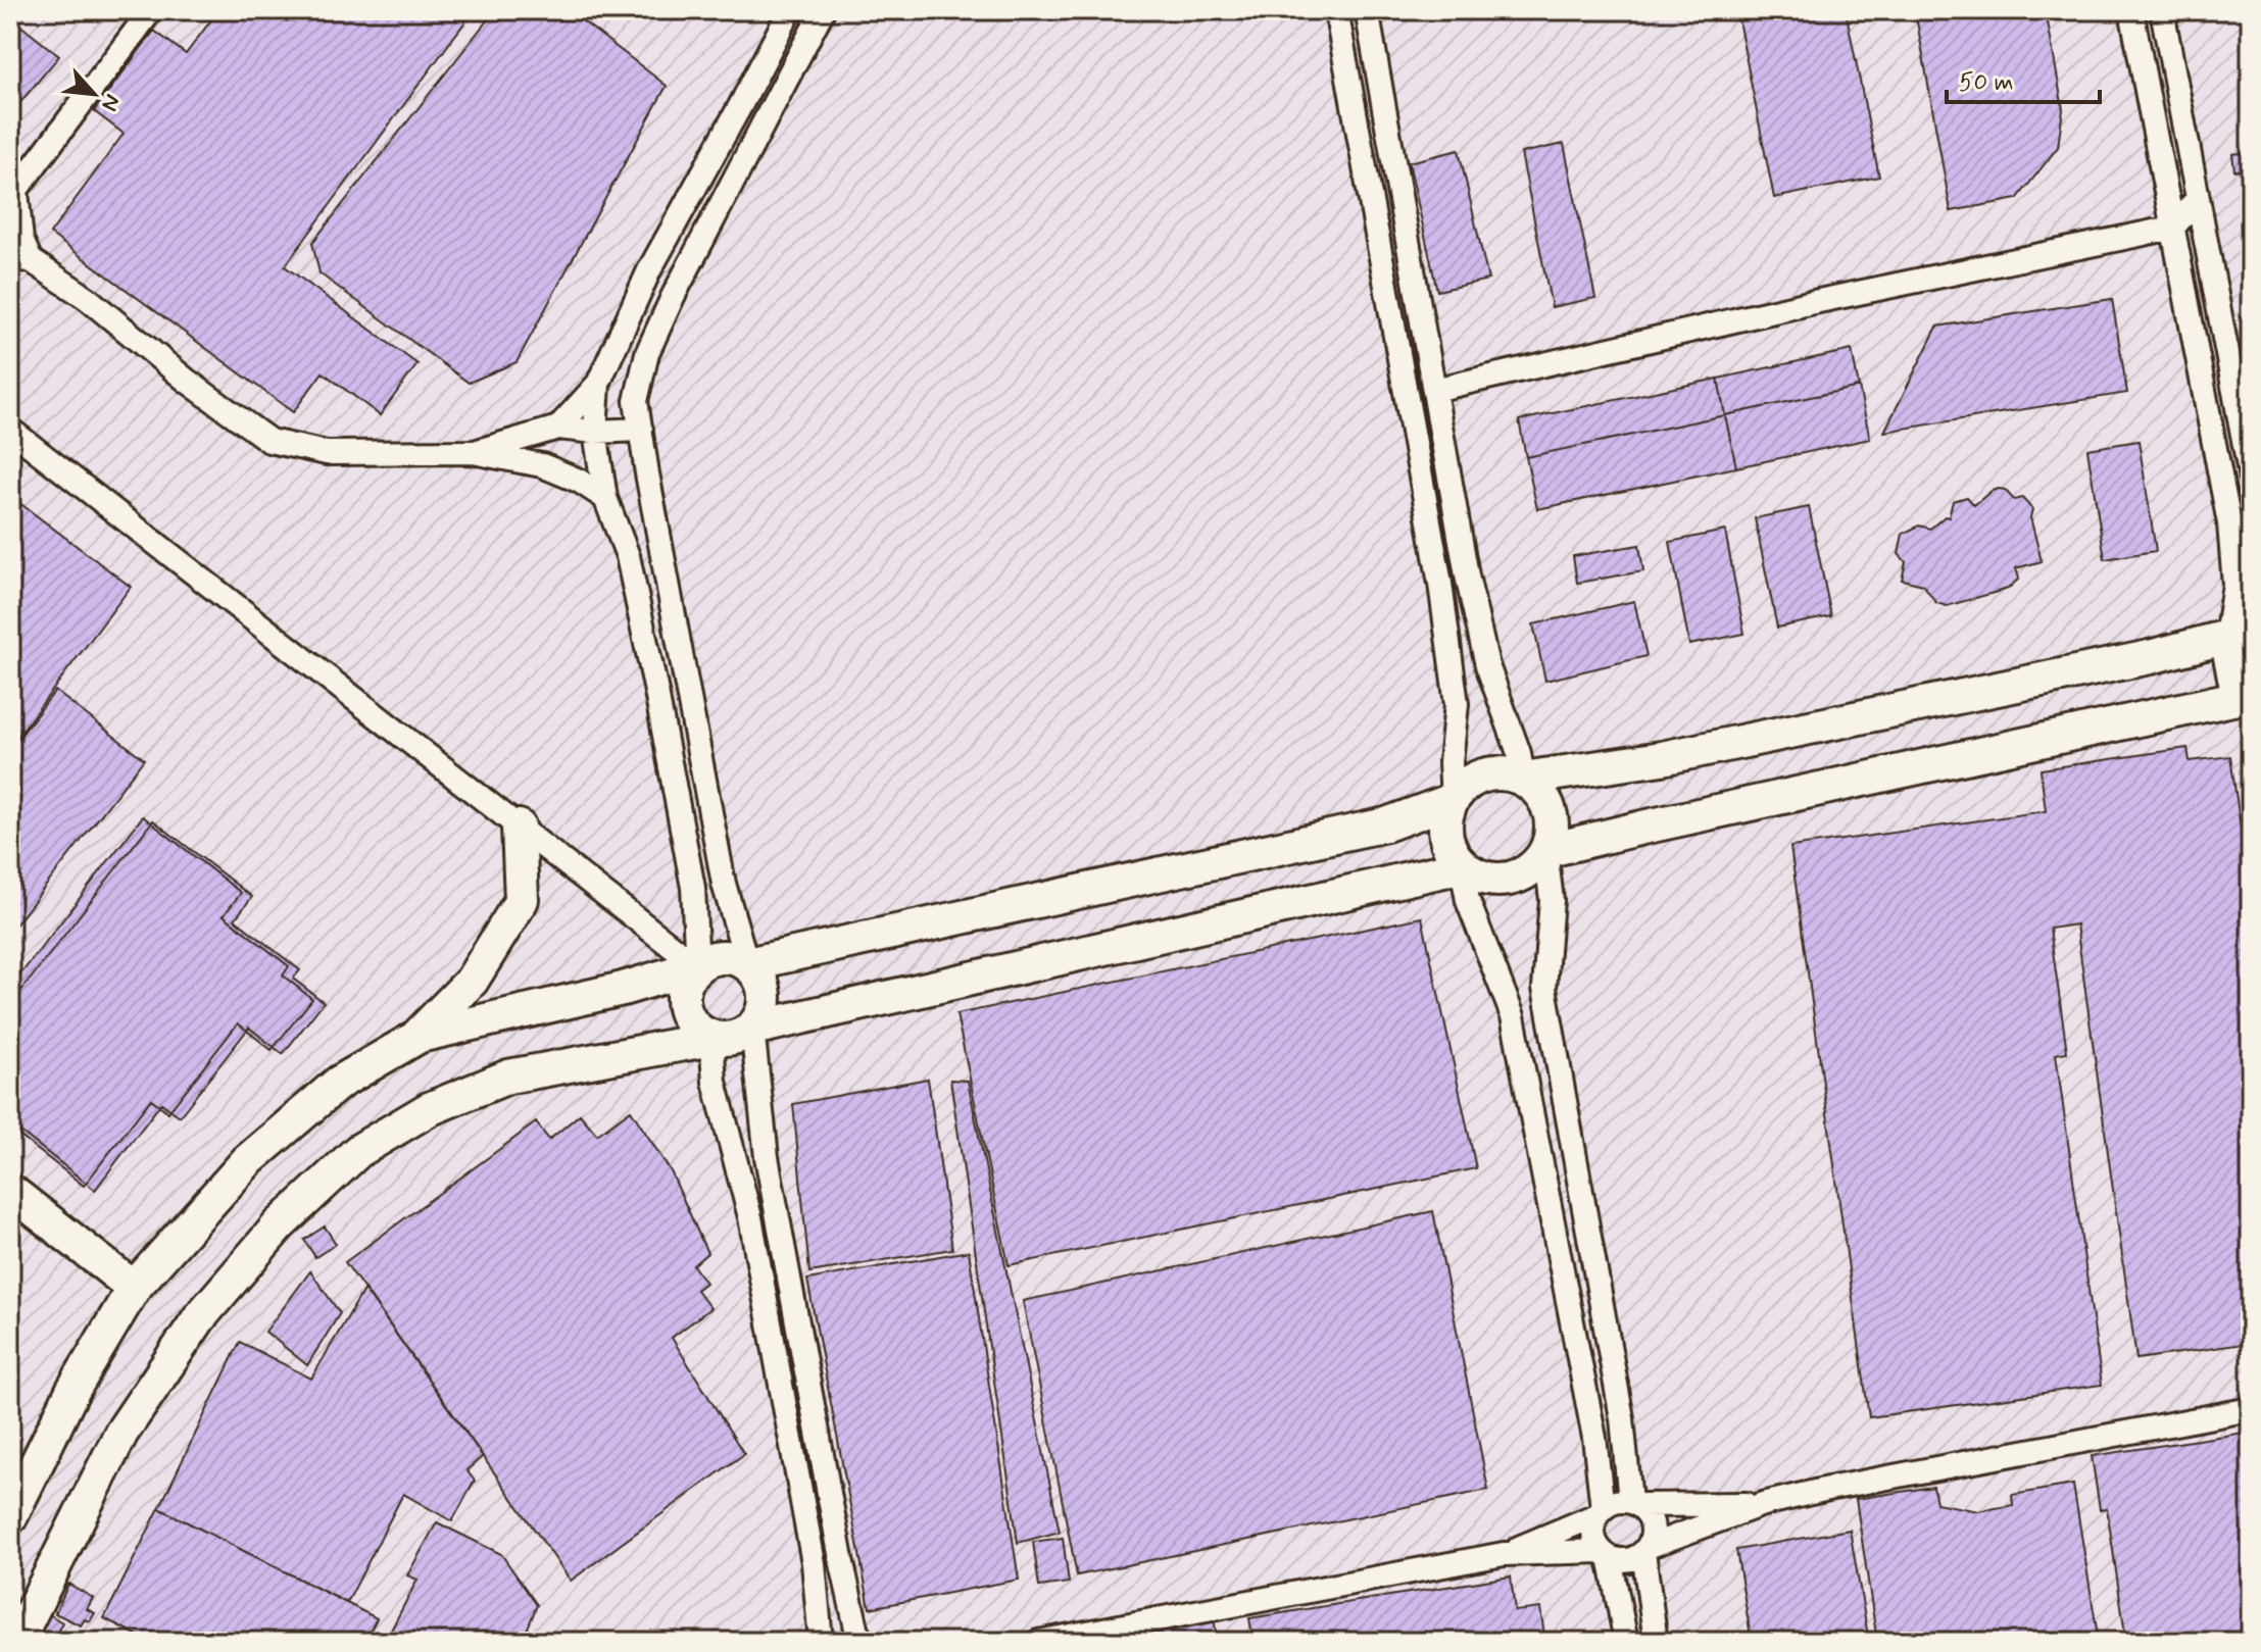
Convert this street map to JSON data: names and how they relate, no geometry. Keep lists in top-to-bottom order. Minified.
{"scale_bar":"50 m","north":"bottom right"}
